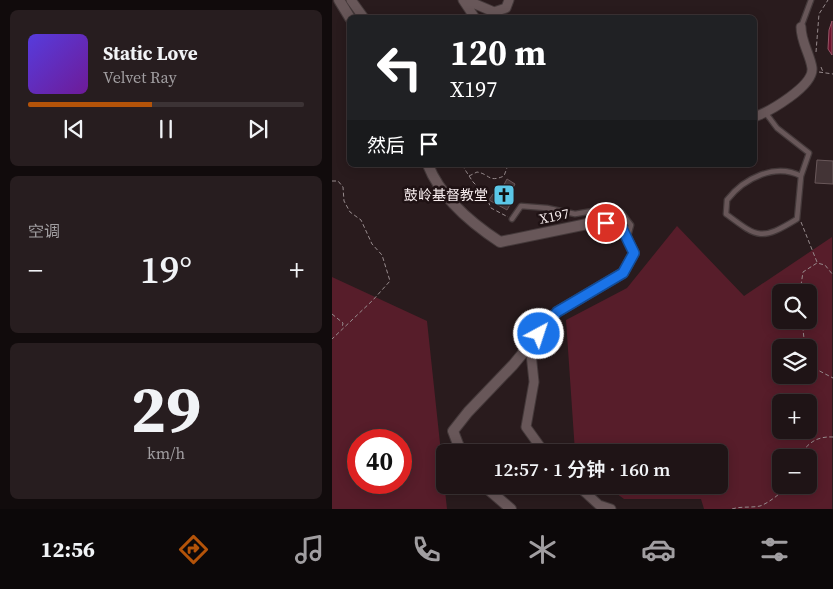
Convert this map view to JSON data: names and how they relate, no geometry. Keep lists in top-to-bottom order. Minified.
{"streets":{"street":["X197"]},"places":{"church":["鼓岭基督教堂"]},"page":{"turn":["120 m","X197"],"song":["Static Love","Velvet Ray"],"then":"然后","tile":["空调",["29","km/h"]],"heat":["−","19°","+"],"map_buttons":["+","−"],"limit":"40","trip":"12:57 · 1 分钟 · 160 m","tabs":"12:56"}}
